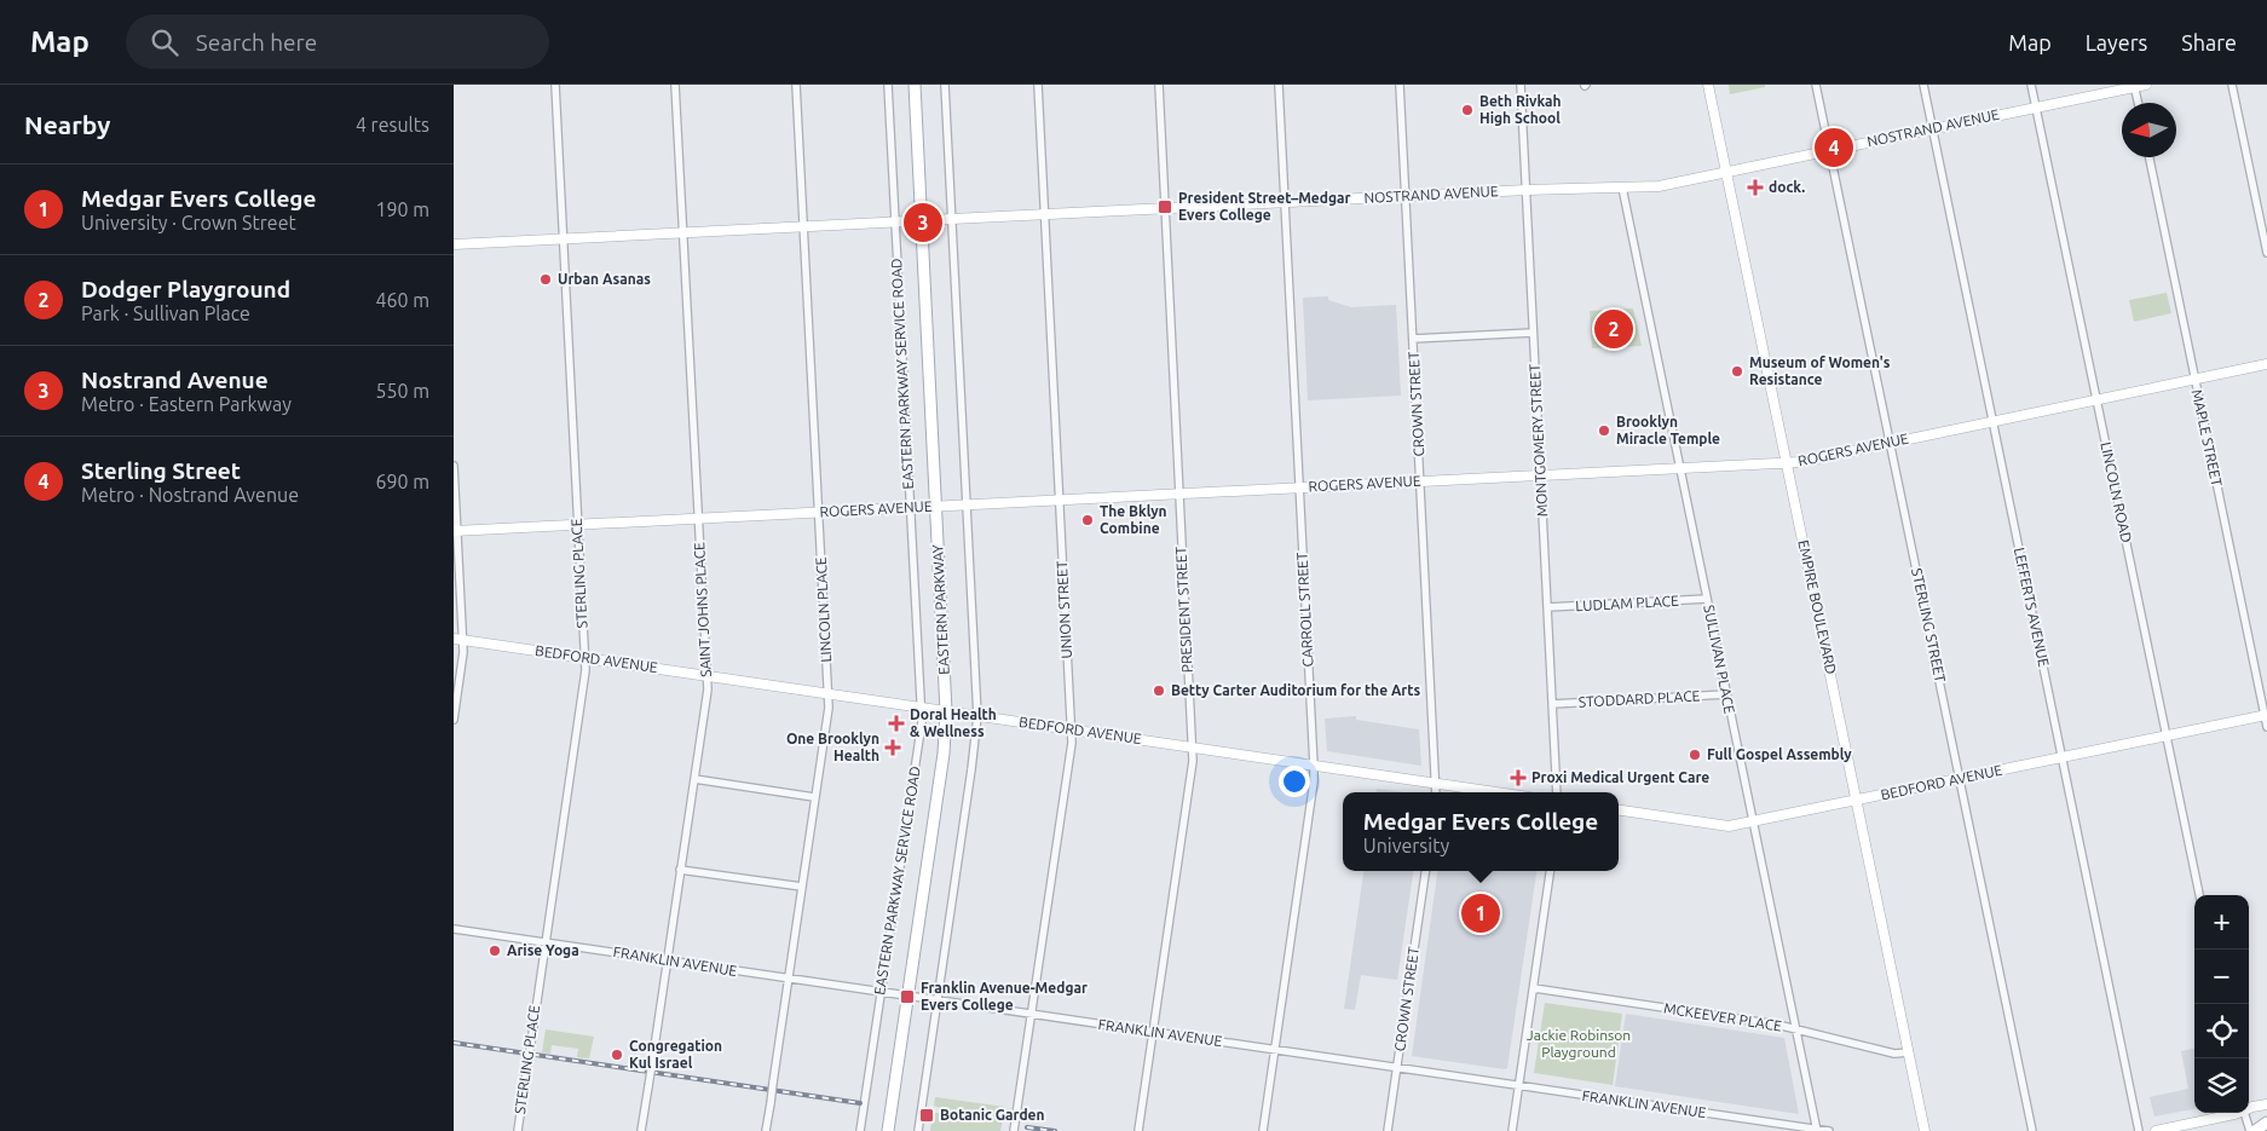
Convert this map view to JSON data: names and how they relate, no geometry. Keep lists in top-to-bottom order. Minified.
{"streets":{"main road":["NOSTRAND AVENUE","ROGERS AVENUE","EMPIRE BOULEVARD","EASTERN PARKWAY","BEDFORD AVENUE"],"street":["EASTERN PARKWAY SERVICE ROAD","CROWN STREET","MAPLE STREET","MONTGOMERY STREET","LINCOLN ROAD","STERLING PLACE","LUDLAM PLACE","LEFFERTS AVENUE","SAINT JOHNS PLACE","LINCOLN PLACE","UNION STREET","PRESIDENT STREET","CARROLL STREET","STERLING STREET","SULLIVAN PLACE","STODDARD PLACE","FRANKLIN AVENUE","MCKEEVER PLACE"]},"crossings":[["NOSTRAND AVENUE","EASTERN PARKWAY SERVICE ROAD"],["NOSTRAND AVENUE","CROWN STREET"],["NOSTRAND AVENUE","MONTGOMERY STREET"],["NOSTRAND AVENUE","LINCOLN ROAD"],["NOSTRAND AVENUE","STERLING PLACE"],["NOSTRAND AVENUE","EMPIRE BOULEVARD"],["NOSTRAND AVENUE","LEFFERTS AVENUE"],["NOSTRAND AVENUE","SAINT JOHNS PLACE"],["NOSTRAND AVENUE","LINCOLN PLACE"],["NOSTRAND AVENUE","EASTERN PARKWAY"],["NOSTRAND AVENUE","UNION STREET"],["NOSTRAND AVENUE","PRESIDENT STREET"],["NOSTRAND AVENUE","CARROLL STREET"],["NOSTRAND AVENUE","STERLING STREET"],["NOSTRAND AVENUE","SULLIVAN PLACE"],["EASTERN PARKWAY SERVICE ROAD","ROGERS AVENUE"],["EASTERN PARKWAY SERVICE ROAD","BEDFORD AVENUE"],["EASTERN PARKWAY SERVICE ROAD","FRANKLIN AVENUE"],["CROWN STREET","ROGERS AVENUE"],["CROWN STREET","BEDFORD AVENUE"],["CROWN STREET","FRANKLIN AVENUE"],["MAPLE STREET","ROGERS AVENUE"],["MAPLE STREET","BEDFORD AVENUE"],["MONTGOMERY STREET","ROGERS AVENUE"],["MONTGOMERY STREET","LUDLAM PLACE"],["MONTGOMERY STREET","STODDARD PLACE"],["ROGERS AVENUE","LINCOLN ROAD"],["ROGERS AVENUE","STERLING PLACE"],["ROGERS AVENUE","EMPIRE BOULEVARD"],["ROGERS AVENUE","LEFFERTS AVENUE"],["ROGERS AVENUE","SAINT JOHNS PLACE"],["ROGERS AVENUE","LINCOLN PLACE"],["ROGERS AVENUE","EASTERN PARKWAY"],["ROGERS AVENUE","UNION STREET"],["ROGERS AVENUE","PRESIDENT STREET"],["ROGERS AVENUE","CARROLL STREET"],["ROGERS AVENUE","STERLING STREET"],["ROGERS AVENUE","SULLIVAN PLACE"],["LINCOLN ROAD","BEDFORD AVENUE"],["STERLING PLACE","BEDFORD AVENUE"],["STERLING PLACE","FRANKLIN AVENUE"],["LUDLAM PLACE","SULLIVAN PLACE"],["EMPIRE BOULEVARD","BEDFORD AVENUE"],["EMPIRE BOULEVARD","MCKEEVER PLACE"],["LEFFERTS AVENUE","BEDFORD AVENUE"],["SAINT JOHNS PLACE","BEDFORD AVENUE"],["SAINT JOHNS PLACE","FRANKLIN AVENUE"],["LINCOLN PLACE","BEDFORD AVENUE"],["LINCOLN PLACE","FRANKLIN AVENUE"],["EASTERN PARKWAY","BEDFORD AVENUE"],["EASTERN PARKWAY","FRANKLIN AVENUE"],["UNION STREET","BEDFORD AVENUE"],["UNION STREET","FRANKLIN AVENUE"],["PRESIDENT STREET","BEDFORD AVENUE"],["PRESIDENT STREET","FRANKLIN AVENUE"],["CARROLL STREET","BEDFORD AVENUE"],["CARROLL STREET","FRANKLIN AVENUE"],["STERLING STREET","BEDFORD AVENUE"],["BEDFORD AVENUE","SULLIVAN PLACE"],["SULLIVAN PLACE","STODDARD PLACE"],["SULLIVAN PLACE","FRANKLIN AVENUE"],["SULLIVAN PLACE","MCKEEVER PLACE"]],"parks":["Jackie Robinson Playground"],"places":{"other":["Beth Rivkah High School","Urban Asanas","Museum of Women's Resistance","Brooklyn Miracle Temple","The Bklyn Combine","Betty Carter Auditorium for the Arts","Full Gospel Assembly","Arise Yoga","Congregation Kul Israel"],"health":["dock.","Doral Health & Wellness","One Brooklyn Health","Proxi Medical Urgent Care"],"transit":["President Street–Medgar Evers College","Franklin Avenue-Medgar Evers College","Botanic Garden"]},"north":"left","page":{"header":"Map","search":"Search here","nav":["Map","Layers","Share"],"heading":["Nearby","4 results"],"pins":["4","3","2","1"],"list":[{"mark":"1","name":"Medgar Evers College","note":"University · Crown Street","value":"190 m"},{"mark":"2","name":"Dodger Playground","note":"Park · Sullivan Place","value":"460 m"},{"mark":"3","name":"Nostrand Avenue","note":"Metro · Eastern Parkway","value":"550 m"},{"mark":"4","name":"Sterling Street","note":"Metro · Nostrand Avenue","value":"690 m"}],"popup":["Medgar Evers College","University"],"map_buttons":["+","−"]}}
